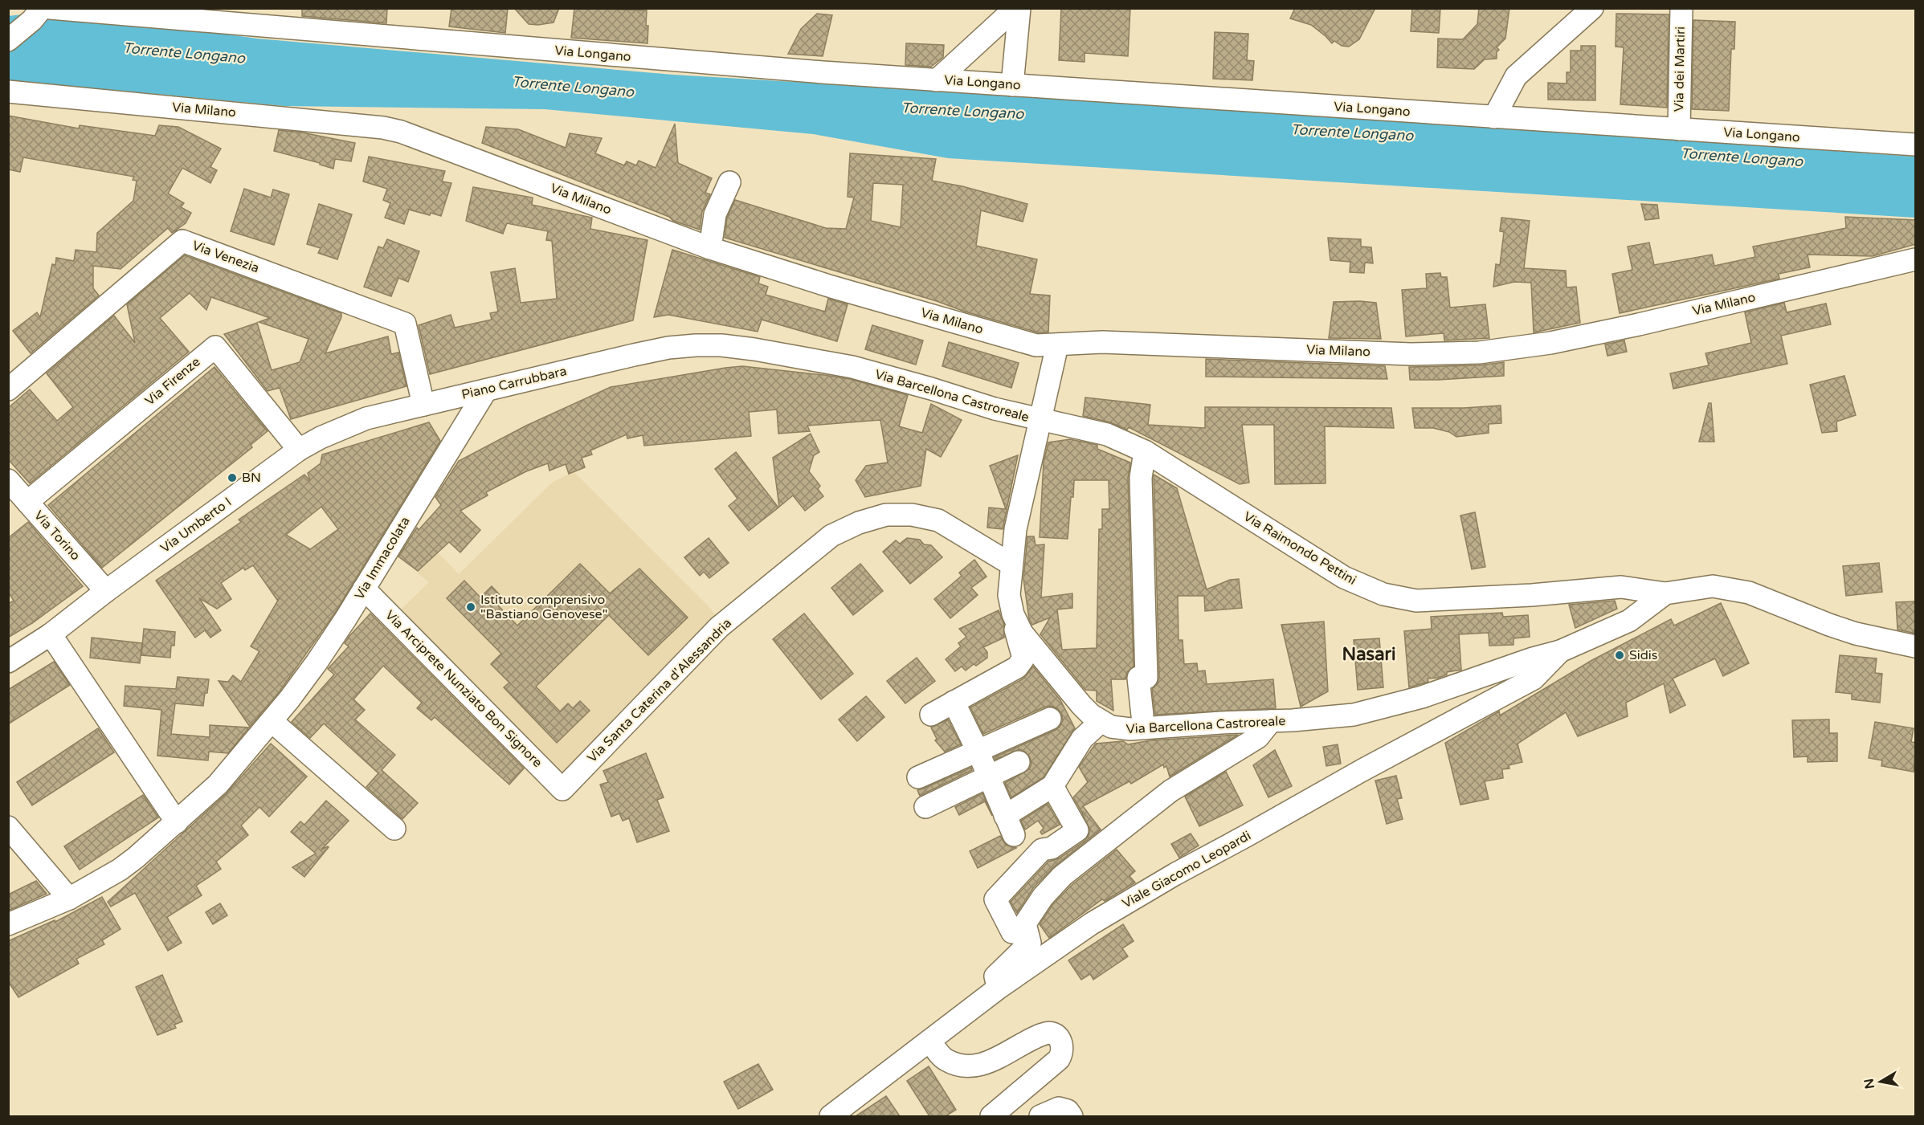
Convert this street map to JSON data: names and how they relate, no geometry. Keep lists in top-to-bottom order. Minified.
{"streets":{"street":["Via Longano","Via dei Martiri","Via Milano","Via Venezia","Via Firenze","Piano Carrubbara","Via Barcellona Castroreale","Via Umberto I","Via Torino","Via Raimondo Pettini","Via Immacolata","Via Arciprete Nunziato Bon Signore","Via Santa Caterina d'Alessandria","Viale Giacomo Leopardi"]},"crossings":[["Via Longano","Via dei Martiri"],["Via Venezia","Piano Carrubbara"],["Via Venezia","Via Umberto I"],["Via Firenze","Via Umberto I"],["Via Firenze","Via Torino"],["Piano Carrubbara","Via Barcellona Castroreale"],["Piano Carrubbara","Via Umberto I"],["Piano Carrubbara","Via Immacolata"],["Via Barcellona Castroreale","Via Raimondo Pettini"],["Via Barcellona Castroreale","Via Santa Caterina d'Alessandria"],["Via Barcellona Castroreale","Viale Giacomo Leopardi"],["Via Umberto I","Via Torino"],["Via Immacolata","Via Arciprete Nunziato Bon Signore"],["Via Arciprete Nunziato Bon Signore","Via Santa Caterina d'Alessandria"]],"districts":["Nasari"],"water":["Torrente Longano"],"places":["BN","Istituto comprensivo \"Bastiano Genovese\"","Sidis"],"north":"left"}
